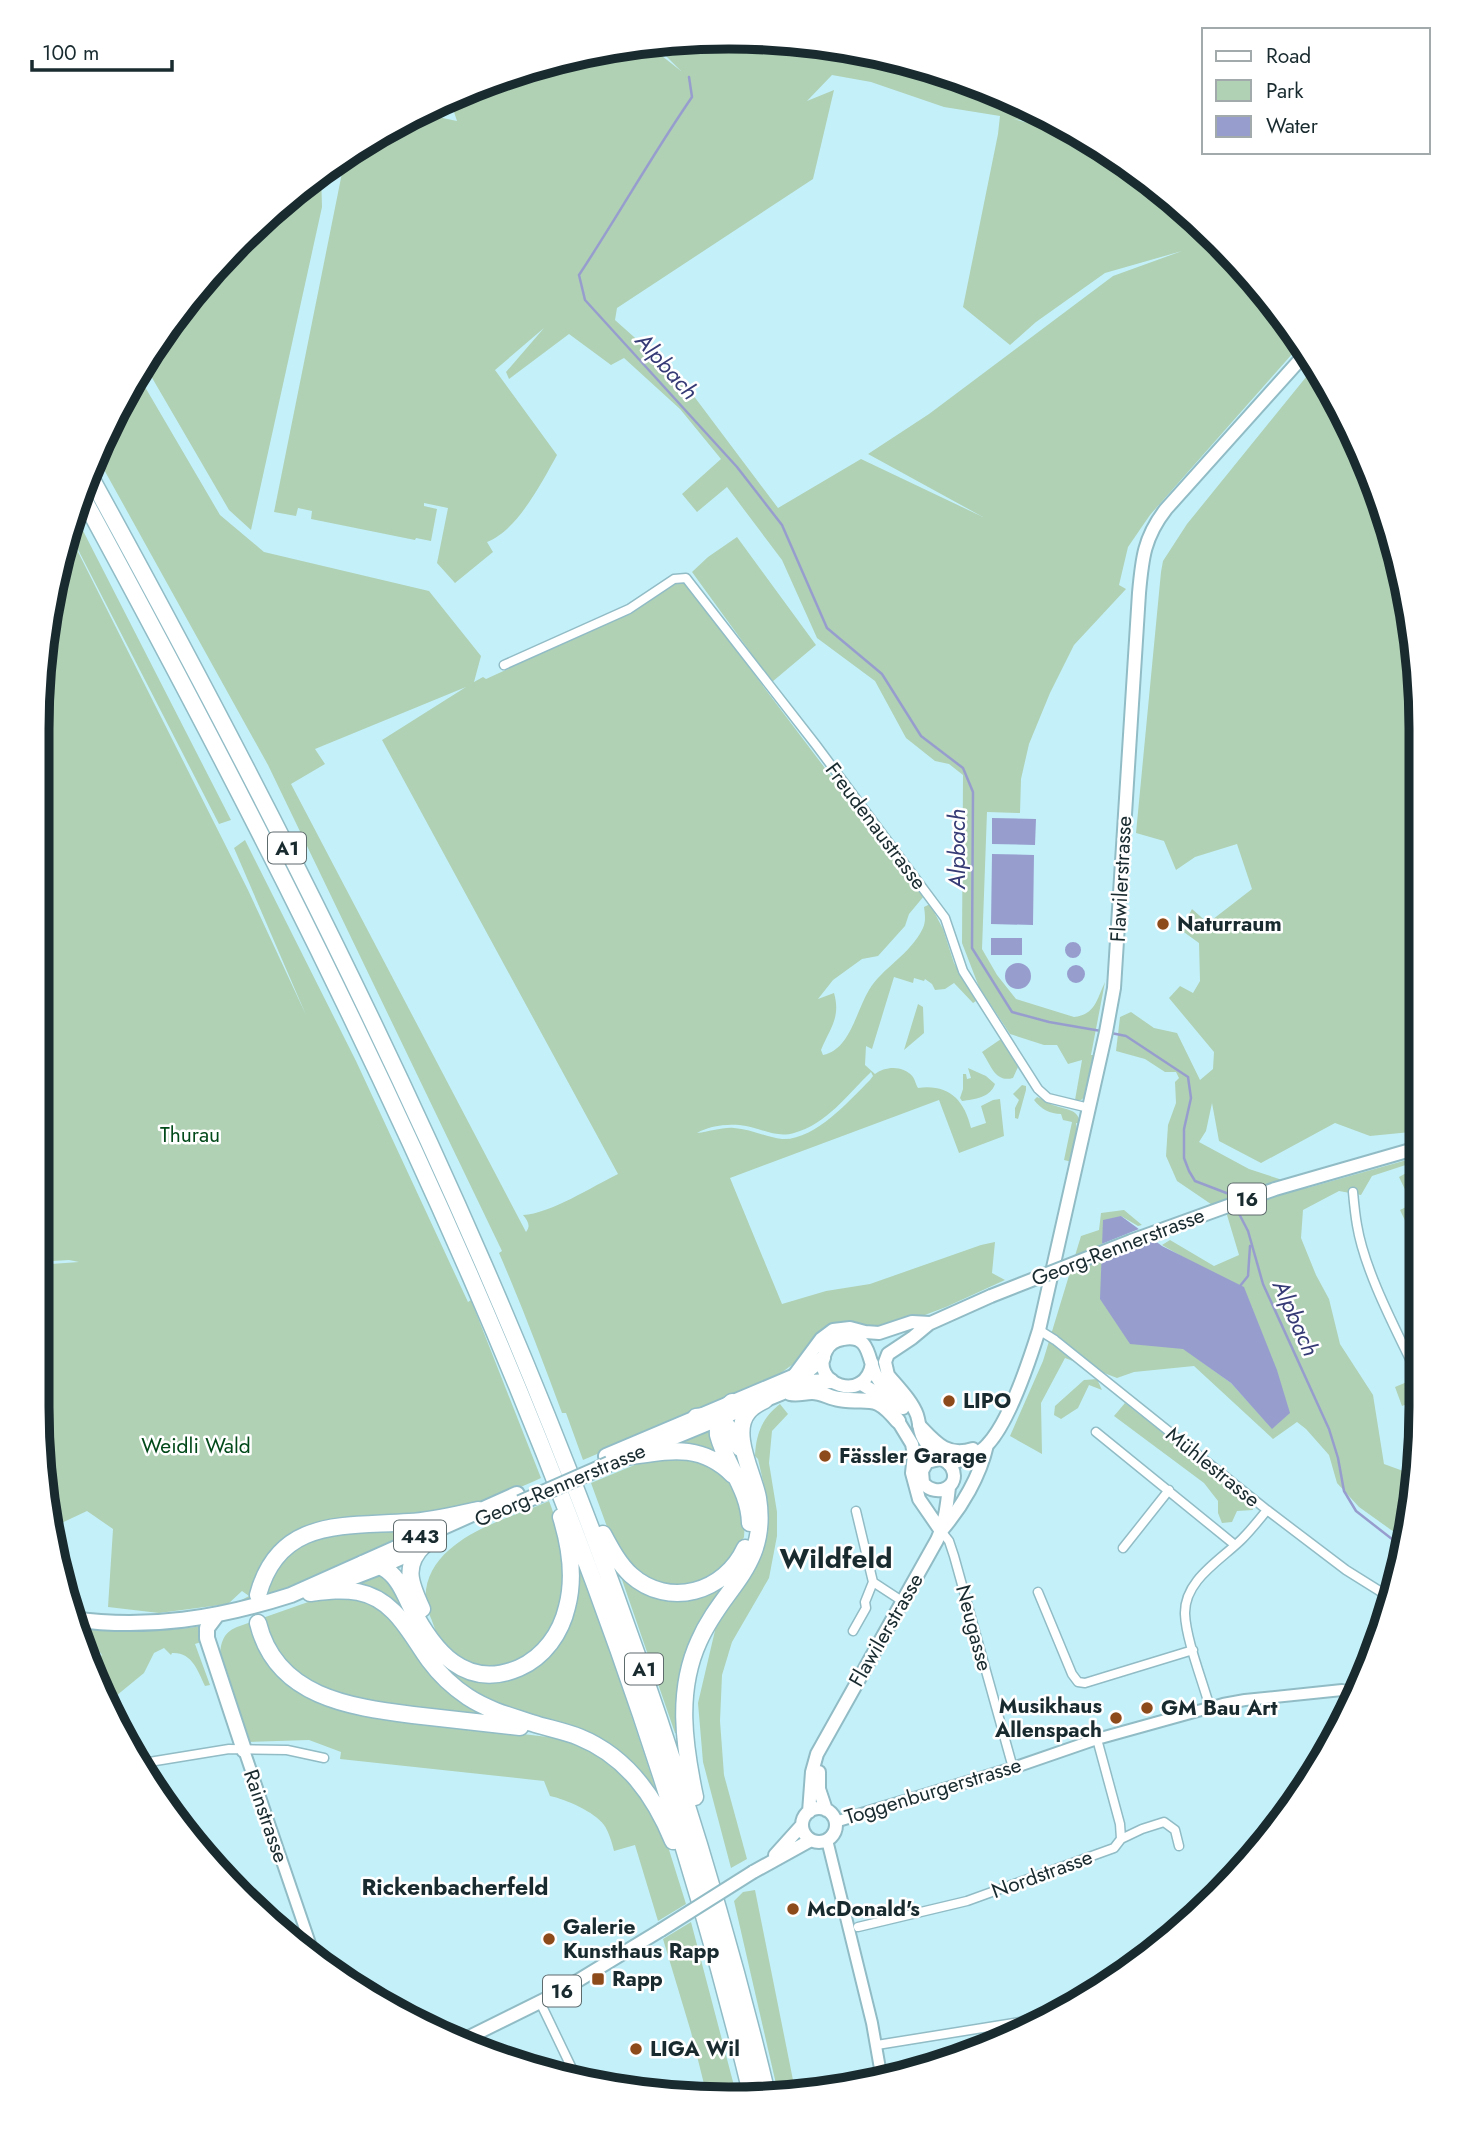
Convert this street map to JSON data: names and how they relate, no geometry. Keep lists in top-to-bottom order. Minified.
{"streets":{"highway":["A1","Georg-Rennerstrasse","443"],"main road":["Flawilerstrasse","16"],"street":["Freudenaustrasse","Mühlestrasse","Neugasse","Toggenburgerstrasse","Rainstrasse","Nordstrasse"]},"crossings":[["Freudenaustrasse","Flawilerstrasse"],["Flawilerstrasse","16"],["Flawilerstrasse","Mühlestrasse"],["Flawilerstrasse","Neugasse"],["Flawilerstrasse","Toggenburgerstrasse"],["16","Georg-Rennerstrasse"],["16","Toggenburgerstrasse"],["Neugasse","Toggenburgerstrasse"]],"districts":["Wildfeld","Rickenbacherfeld"],"water":["Alpbach"],"parks":["Thurau","Weidli Wald"],"places":{"other":["Naturraum","LIPO","Fässler Garage","GM Bau Art","Musikhaus Allenspach","McDonald's","Galerie Kunsthaus Rapp","LIGA Wil"],"transit":["Rapp"]},"legend":["Road","Park","Water"],"scale_bar":"100 m"}
